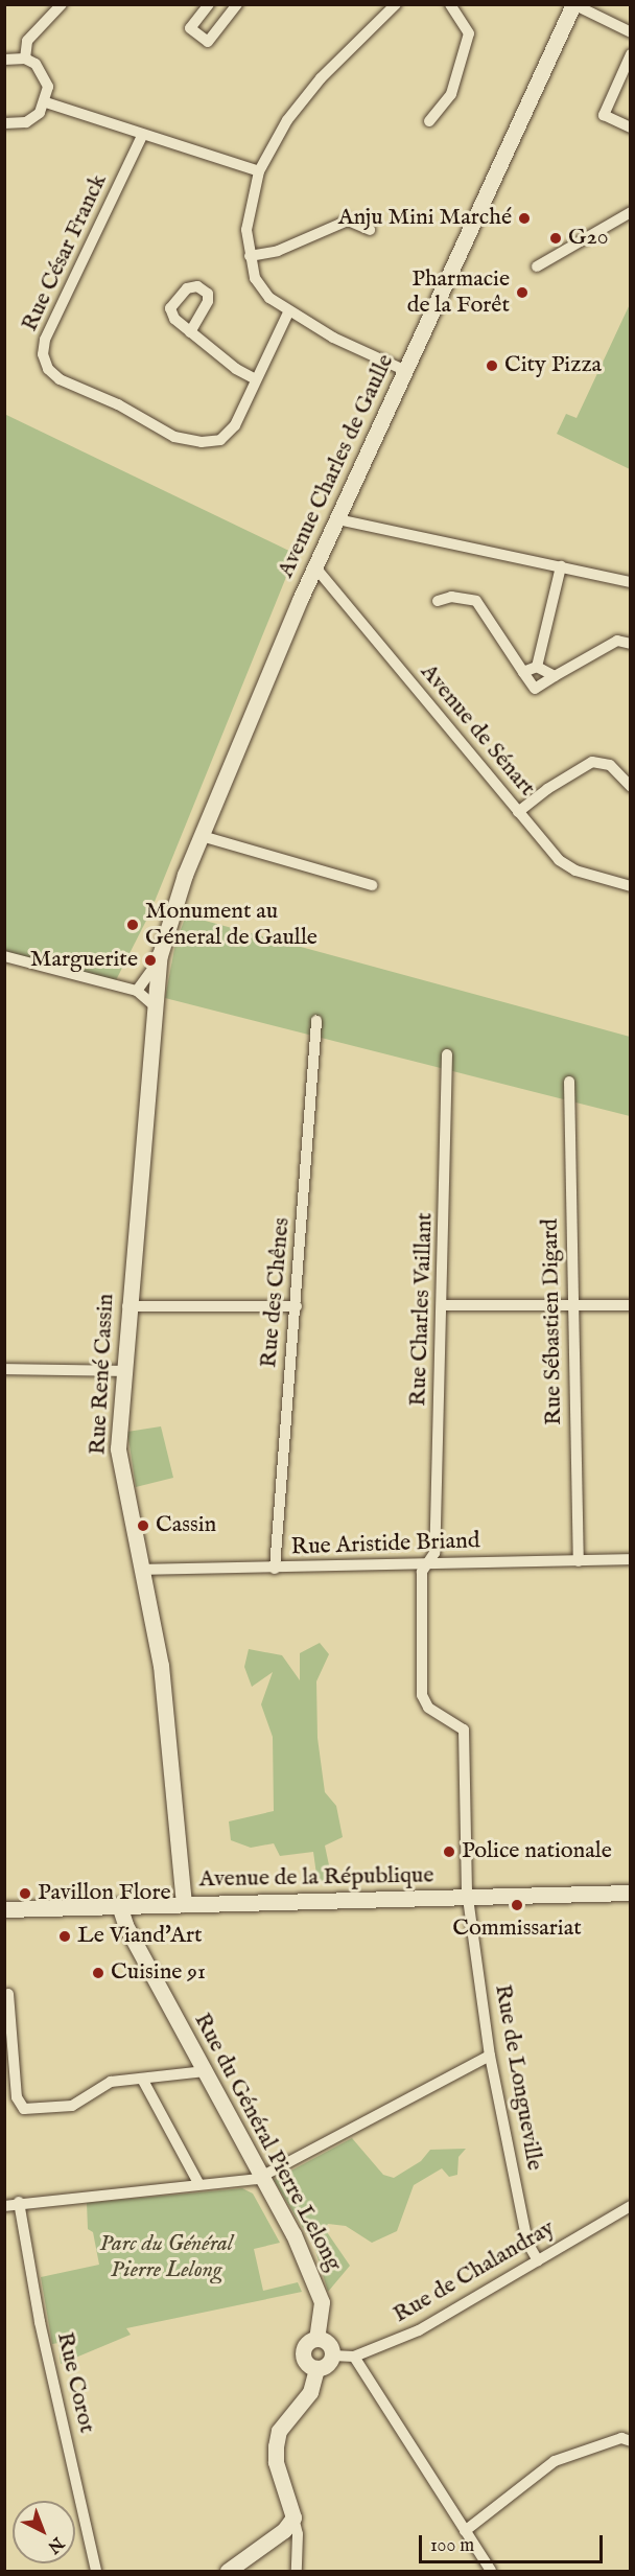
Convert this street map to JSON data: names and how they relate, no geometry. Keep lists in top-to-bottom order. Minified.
{"streets":{"main road":["Avenue Charles de Gaulle","Rue René Cassin","Avenue de la République","Rue du Général Pierre Lelong"],"street":["Rue César Franck","Avenue de Sénart","Rue des Chênes","Rue Charles Vaillant","Rue Sébastien Digard","Rue Aristide Briand","Rue de Longueville","Rue de Chalandray","Rue Corot"]},"crossings":[["Avenue Charles de Gaulle","Avenue de Sénart"],["Avenue Charles de Gaulle","Rue René Cassin"],["Rue des Chênes","Rue Aristide Briand"],["Rue Charles Vaillant","Rue Aristide Briand"],["Rue Charles Vaillant","Avenue de la République"],["Rue Charles Vaillant","Rue de Longueville"],["Rue Sébastien Digard","Rue Aristide Briand"],["Rue René Cassin","Rue Aristide Briand"],["Rue René Cassin","Avenue de la République"],["Avenue de la République","Rue de Longueville"],["Avenue de la République","Rue du Général Pierre Lelong"],["Rue de Longueville","Rue de Chalandray"],["Rue du Général Pierre Lelong","Rue de Chalandray"]],"parks":["Parc du Général Pierre Lelong"],"places":["Anju Mini Marché","G20","Pharmacie de la Forêt","City Pizza","Monument au Géneral de Gaulle","Marguerite","Cassin","Police nationale","Pavillon Flore","Commissariat","Le Viand'Art","Cuisine 91"],"scale_bar":"100 m","north":"bottom right"}
